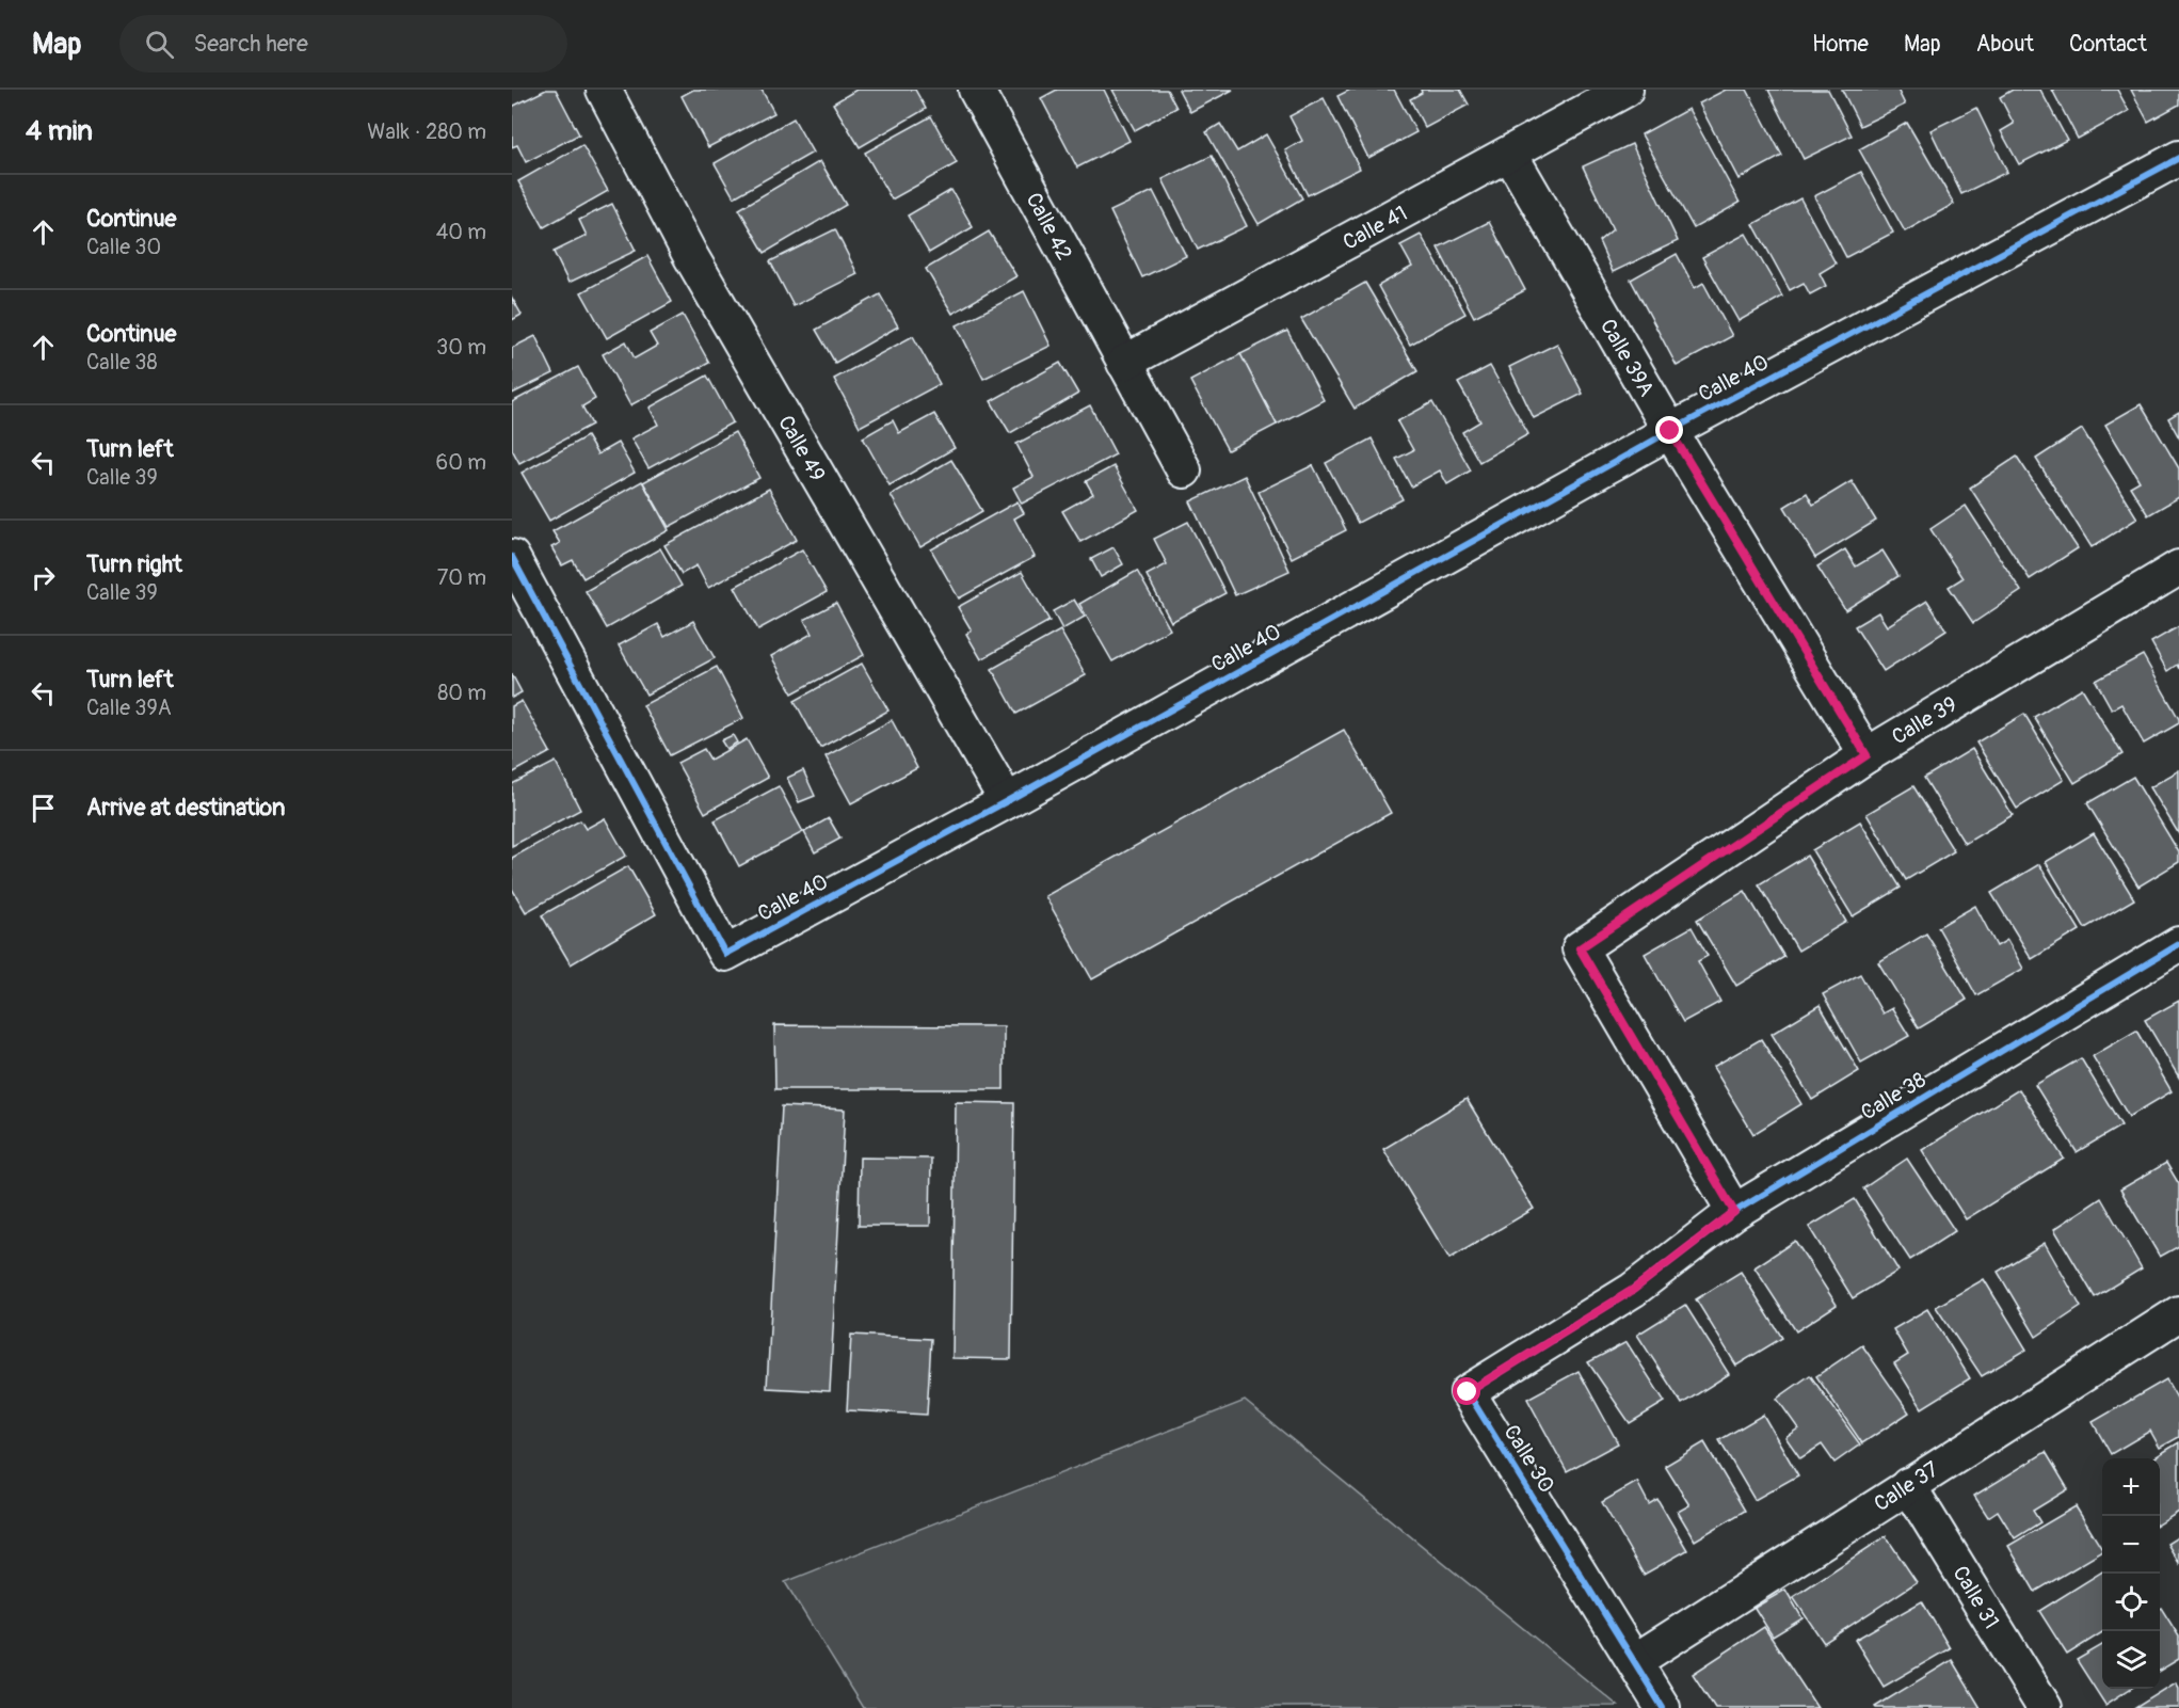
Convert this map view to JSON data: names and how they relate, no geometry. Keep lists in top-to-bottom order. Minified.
{"streets":{"street":["Calle 42","Calle 41","Calle 39A","Calle 40","Calle 49","Calle 39","Calle 38","Calle 30","Calle 37","Calle 31"]},"crossings":[["Calle 42","Calle 41"],["Calle 41","Calle 39A"],["Calle 39A","Calle 40"],["Calle 39A","Calle 39"],["Calle 40","Calle 49"],["Calle 39","Calle 38"],["Calle 38","Calle 30"],["Calle 30","Calle 37"],["Calle 37","Calle 31"]],"page":{"header":"Map","search":"Search here","nav":["Home","Map","About","Contact"],"heading":["4 min","Walk · 280 m"],"list":[["Continue","Calle 30","40 m"],["Continue","Calle 38","30 m"],["Turn left","Calle 39","60 m"],["Turn right","Calle 39","70 m"],["Turn left","Calle 39A","80 m"],"Arrive at destination"],"map_buttons":["+","−"]}}
